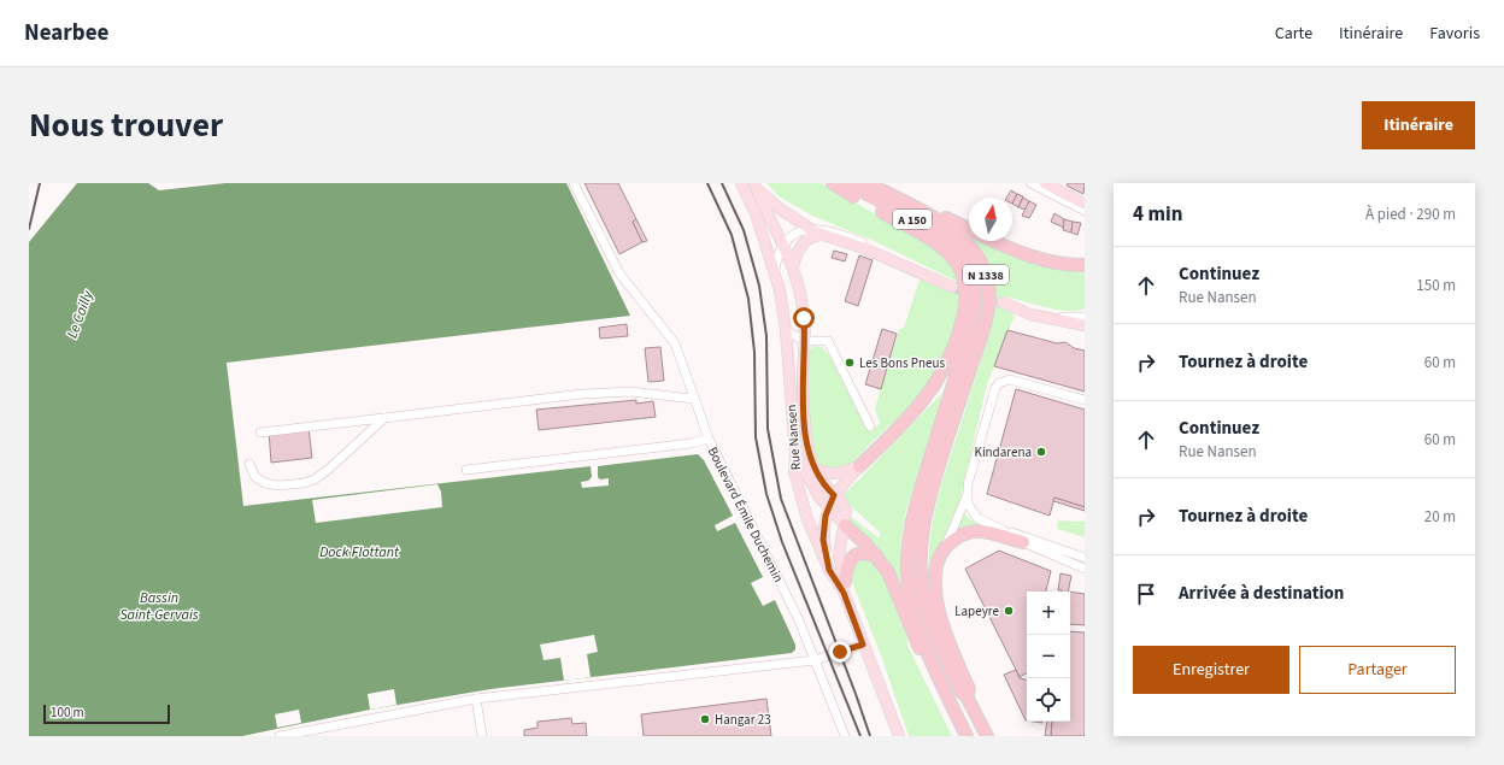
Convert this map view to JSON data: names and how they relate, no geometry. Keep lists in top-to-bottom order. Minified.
{"streets":{"highway":["A 150","N 1338"],"main road":["Rue Nansen"],"street":["Boulevard Émile Duchemin"]},"crossings":[["A 150","N 1338"]],"water":["Le Cailly","Dock Flottant","Bassin Saint-Gervais"],"places":["Les Bons Pneus","Kindarena","Lapeyre","Hangar 23"],"scale_bar":"100 m","north":"top","page":{"header":"Nearbee","nav":["Carte","Itinéraire","Favoris"],"title":"Nous trouver","buttons":["Itinéraire",["Enregistrer","Partager"]],"heading":["4 min","À pied · 290 m"],"list":[["Continuez","Rue Nansen","150 m"],["Tournez à droite","60 m"],["Continuez","Rue Nansen","60 m"],["Tournez à droite","20 m"],"Arrivée à destination"],"map_buttons":["+","−"],"scale":"100 m"}}
